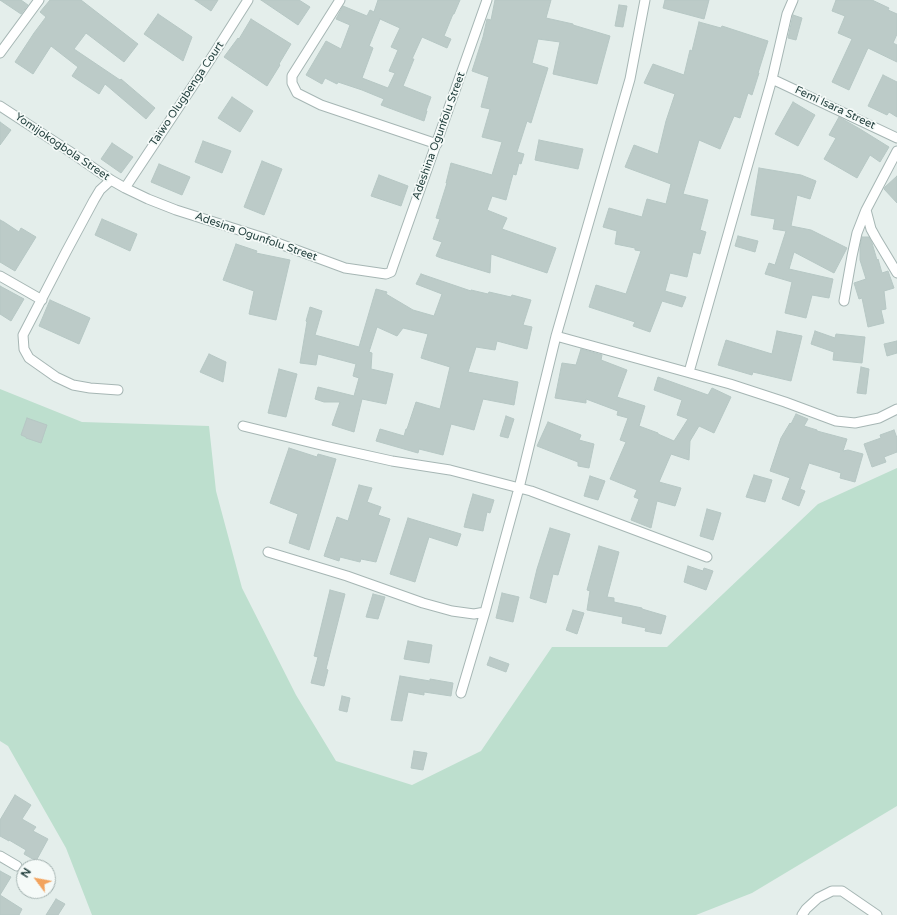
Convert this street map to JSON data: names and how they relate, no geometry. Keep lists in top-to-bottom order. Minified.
{"streets":{"street":["Taiwo Olugbenga Court","Femi Isara Street","Adeshina Ogunfolu Street","Yomijokogbola Street","Adesina Ogunfolu Street"]},"crossings":[["Taiwo Olugbenga Court","Yomijokogbola Street"],["Taiwo Olugbenga Court","Adesina Ogunfolu Street"],["Adeshina Ogunfolu Street","Adesina Ogunfolu Street"],["Yomijokogbola Street","Adesina Ogunfolu Street"]],"north":"top left"}
